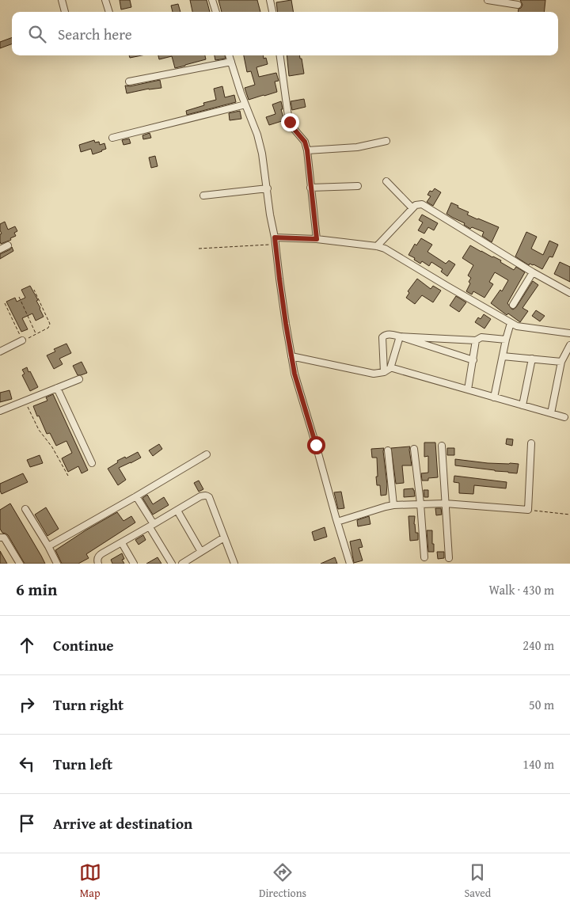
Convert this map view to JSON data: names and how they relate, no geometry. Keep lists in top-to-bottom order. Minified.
{"page":{"search":"Search here","heading":["6 min","Walk · 430 m"],"list":[["Continue","240 m"],["Turn right","50 m"],["Turn left","140 m"],"Arrive at destination"],"nav":["Map","Directions","Saved"]}}
